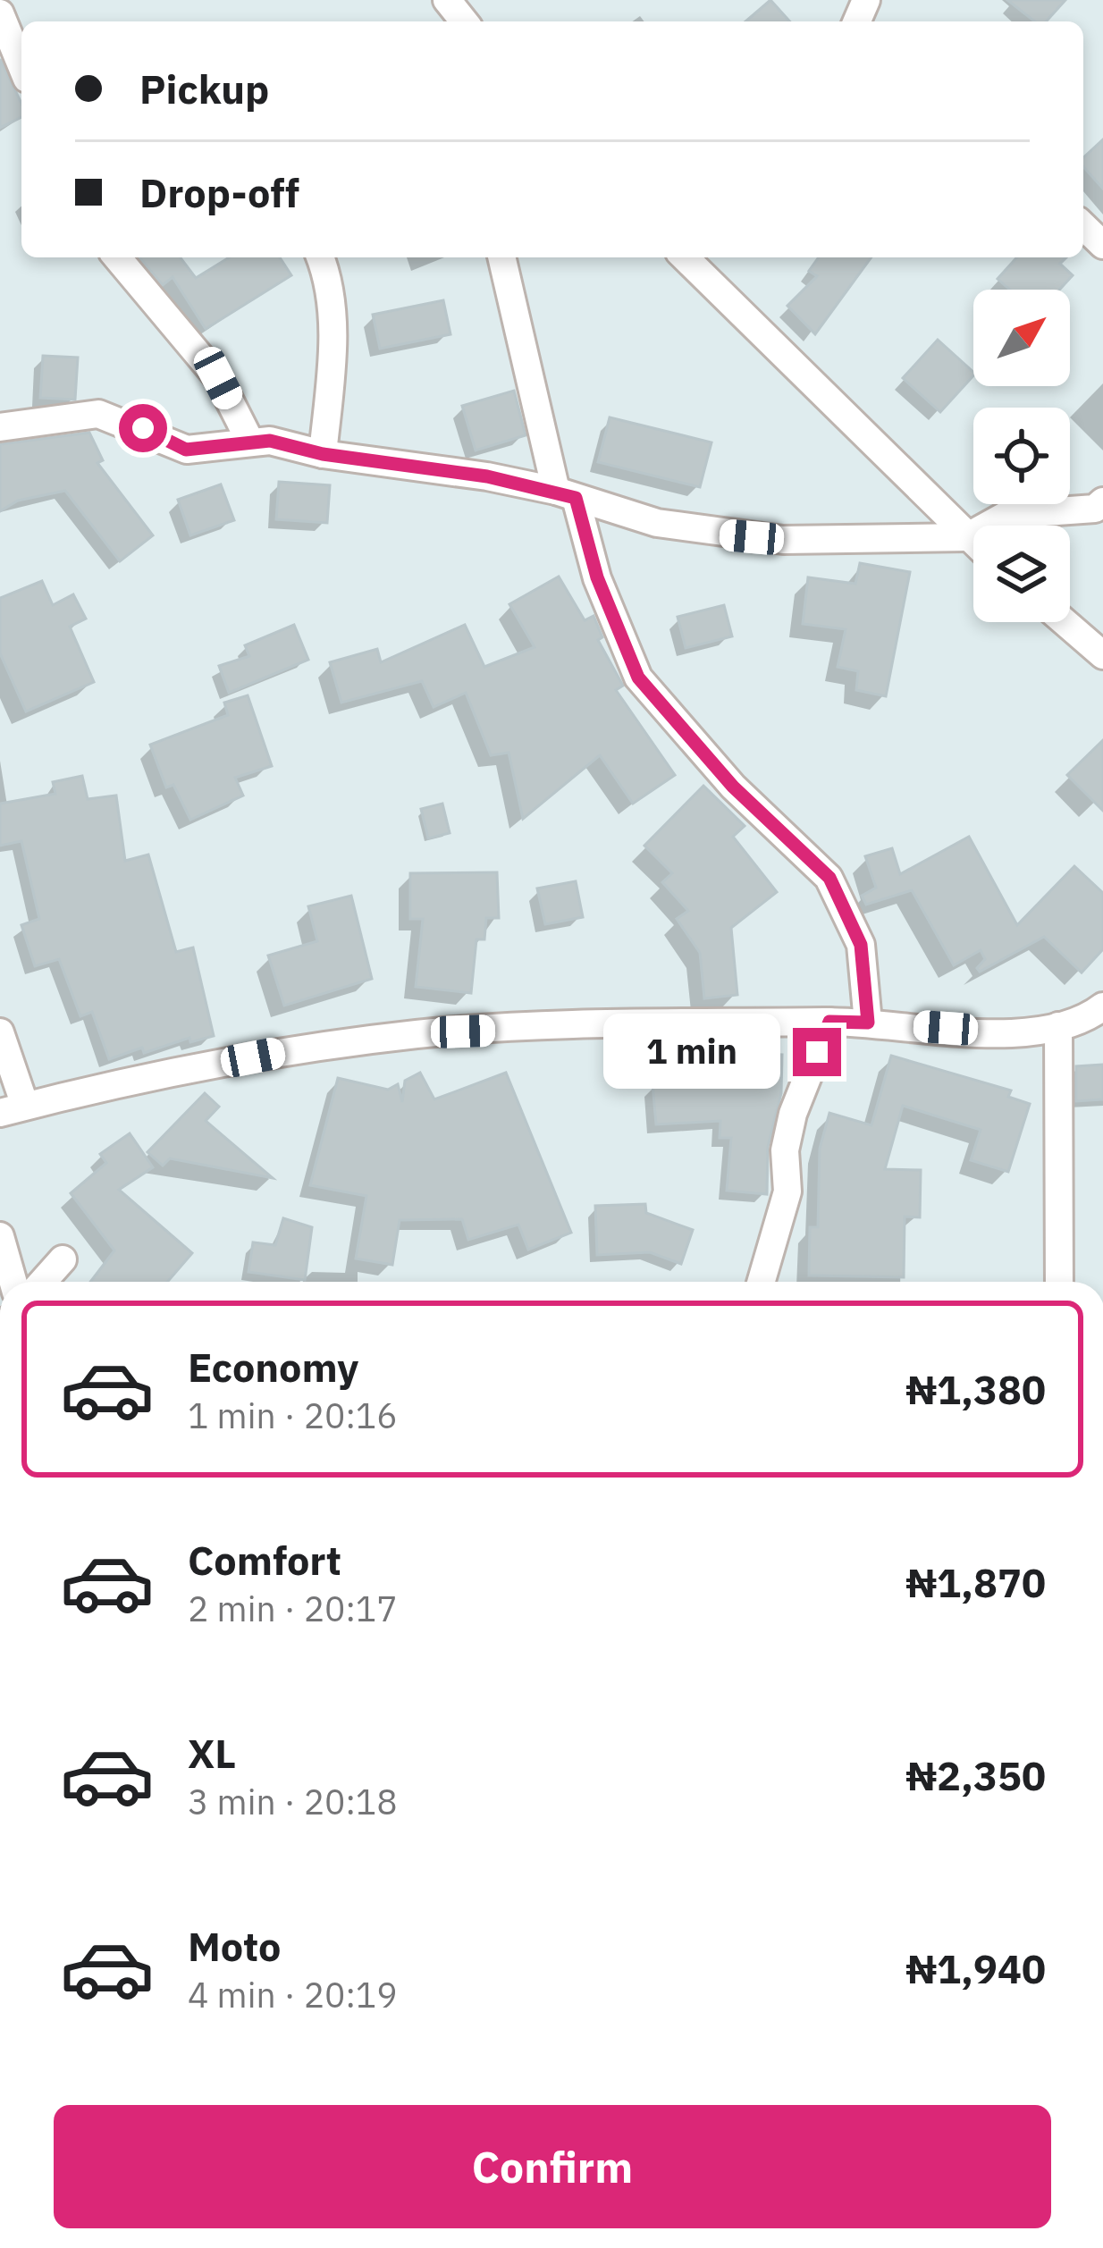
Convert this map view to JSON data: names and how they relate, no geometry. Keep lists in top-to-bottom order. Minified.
{"north":"top right","page":{"banner":["Pickup","Drop-off"],"bubble":"1 min","list":[{"name":"Economy","note":"1 min · 20:16","value":"₦1,380"},{"name":"Comfort","note":"2 min · 20:17","value":"₦1,870"},{"name":"XL","note":"3 min · 20:18","value":"₦2,350"},{"name":"Moto","note":"4 min · 20:19","value":"₦1,940"}],"buttons":"Confirm"}}
